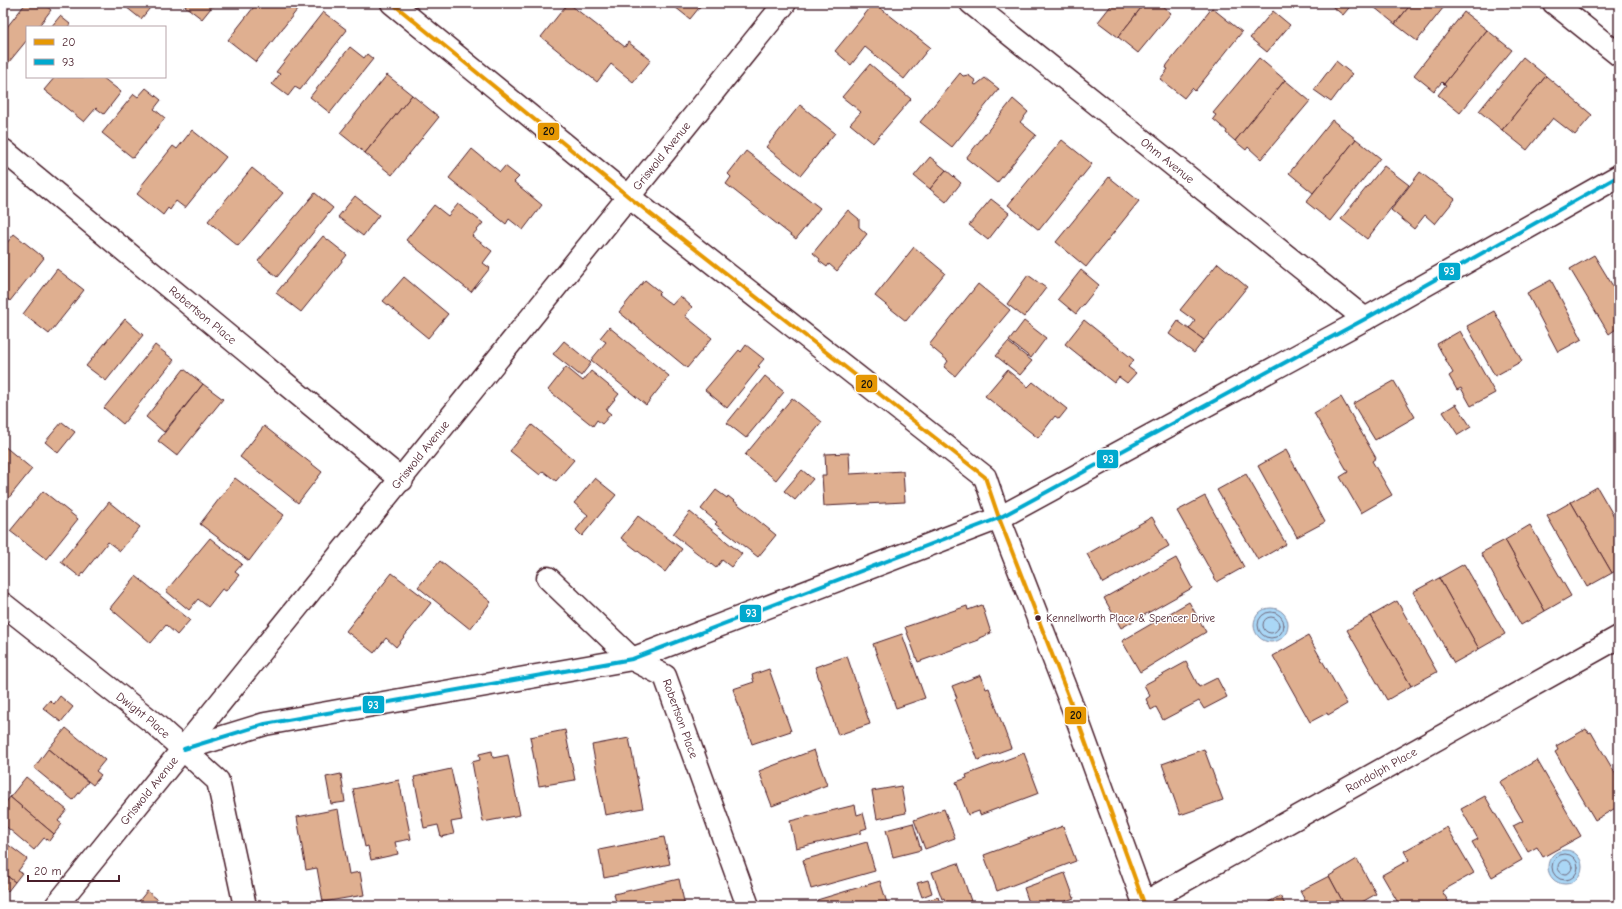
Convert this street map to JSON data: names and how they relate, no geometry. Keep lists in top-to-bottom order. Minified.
{"streets":{"street":["Griswold Avenue","Ohm Avenue","Robertson Place","Dwight Place","Randolph Place"]},"crossings":[["Griswold Avenue","Robertson Place"],["Griswold Avenue","Dwight Place"]],"places":["Kennellworth Place & Spencer Drive"],"lines":["transit line 20","transit line 93"],"legend":["20","93"],"scale_bar":"20 m"}
